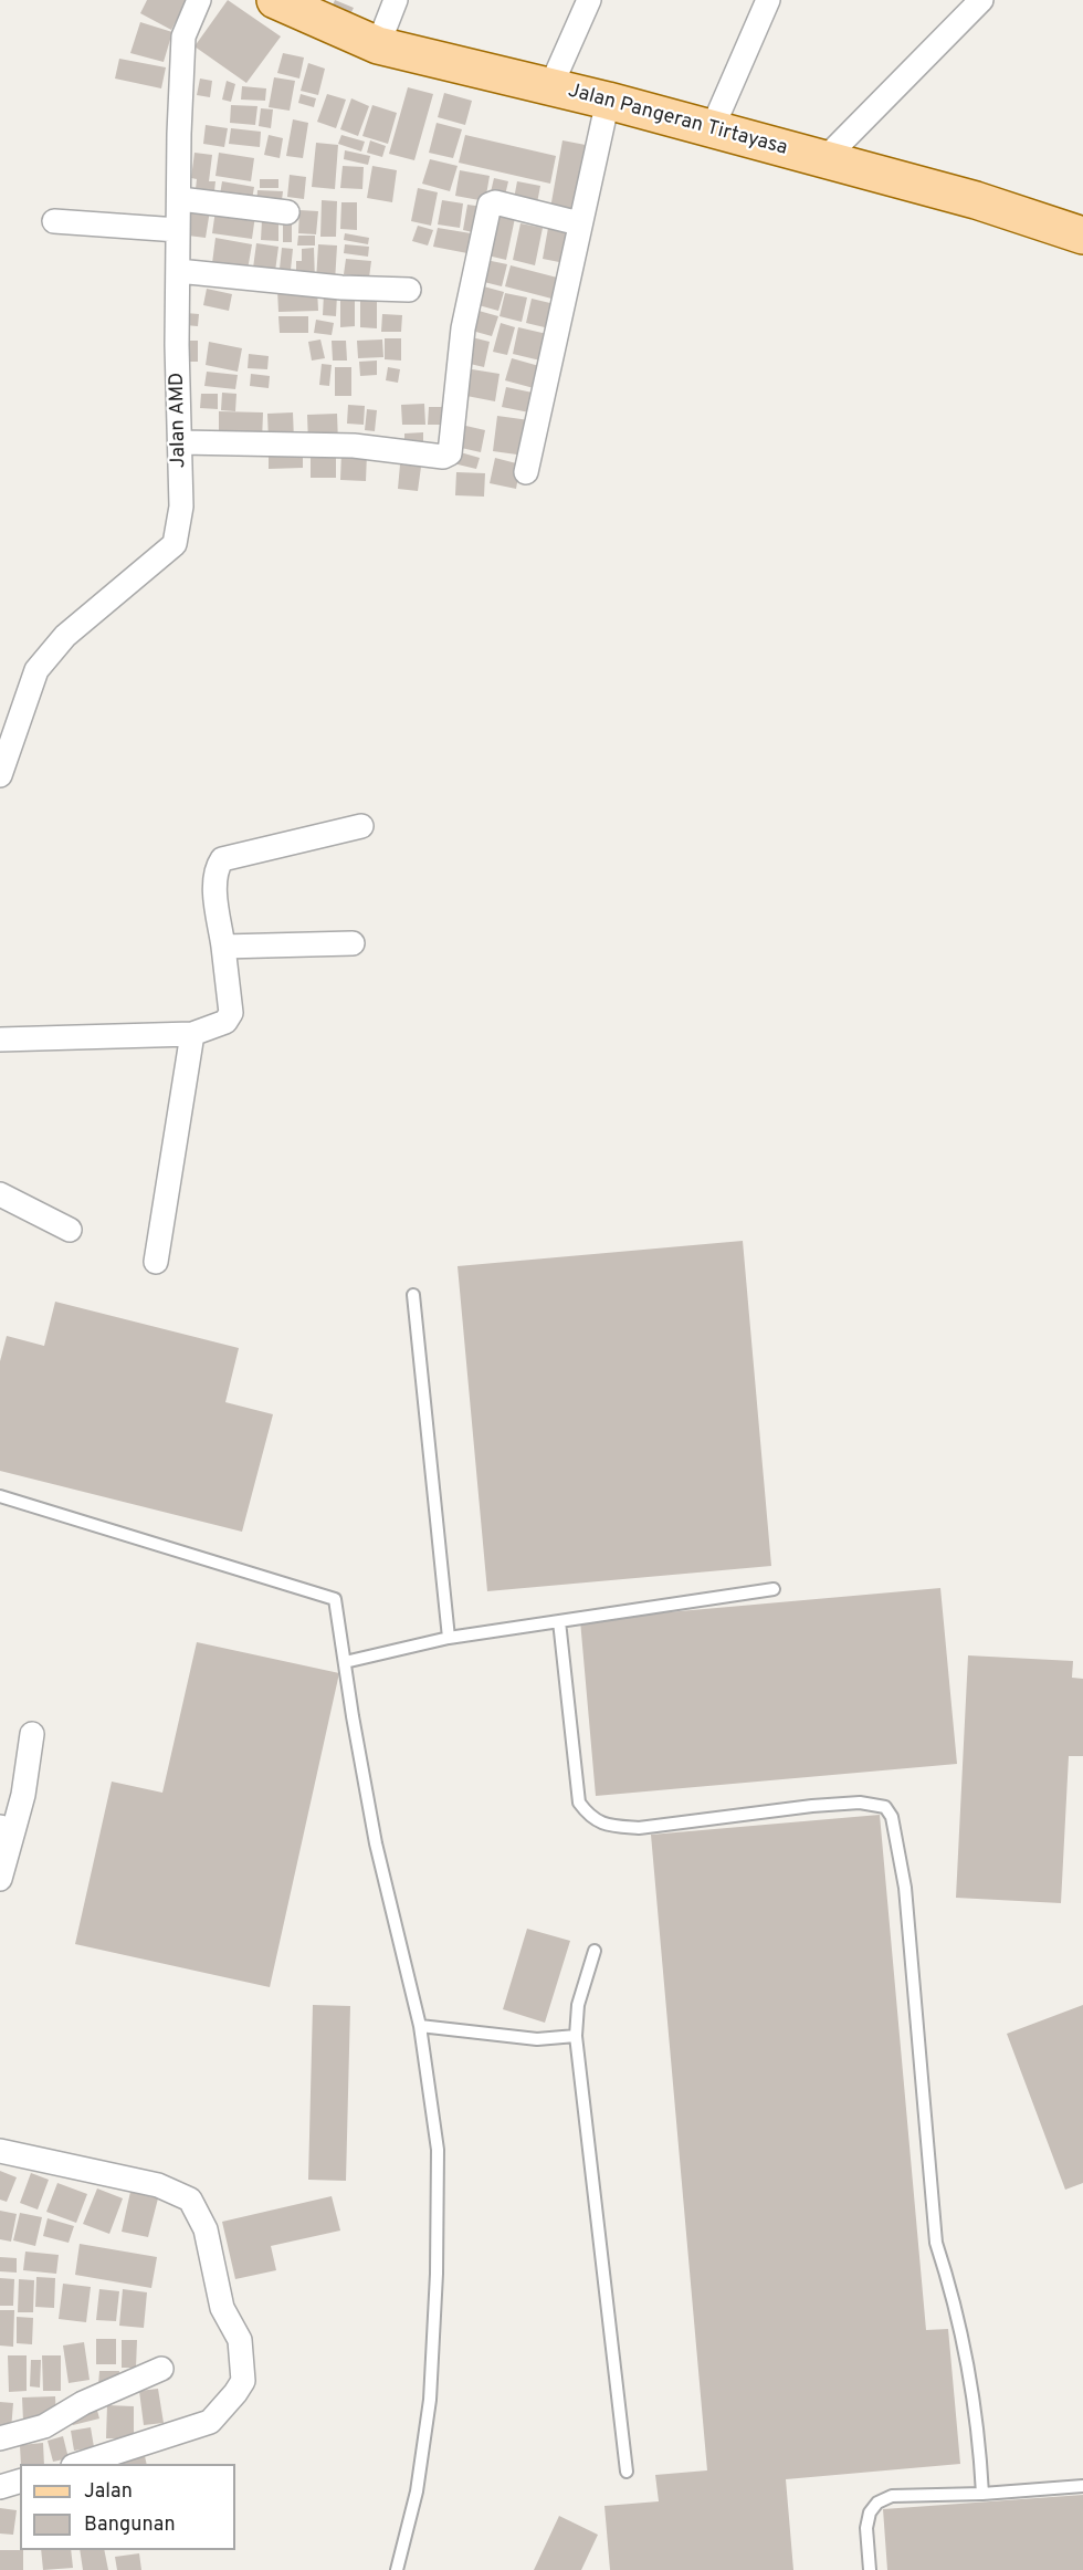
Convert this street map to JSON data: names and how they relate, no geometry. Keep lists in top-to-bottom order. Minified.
{"streets":{"main road":["Jalan Pangeran Tirtayasa"],"street":["Jalan AMD"]},"legend":["Jalan","Bangunan"]}
